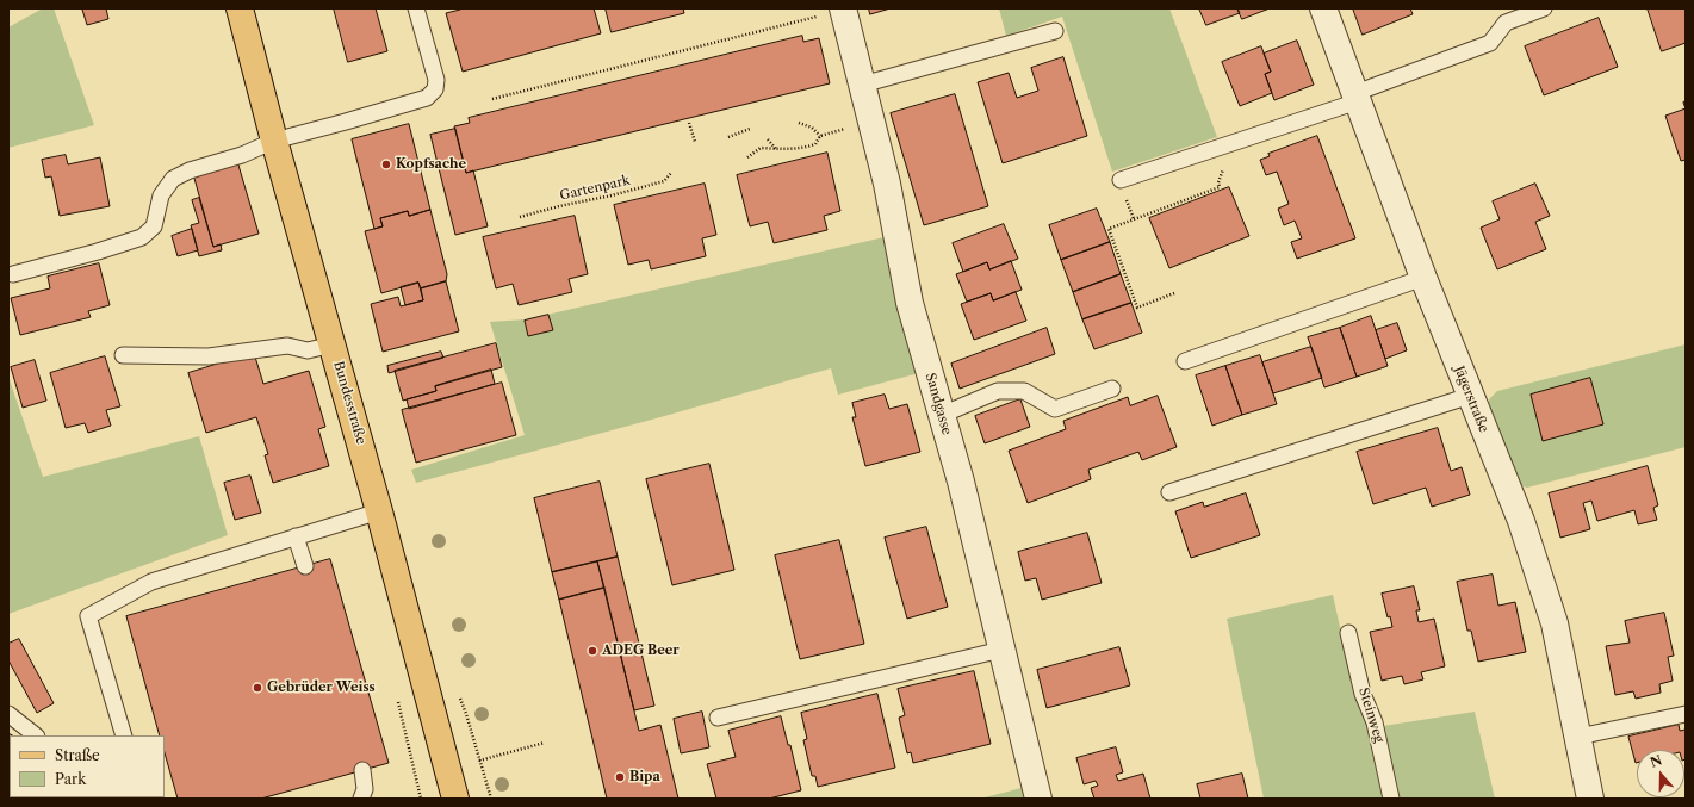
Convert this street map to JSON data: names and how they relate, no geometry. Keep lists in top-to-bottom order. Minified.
{"streets":{"main road":["Bundesstraße"],"street":["Jägerstraße","Sandgasse"],"lane":["Steinweg"],"path":["Gartenpark"]},"places":["Kopfsache","ADEG Beer","Gebrüder Weiss","Bipa"],"legend":["Straße","Park"],"north":"top"}
